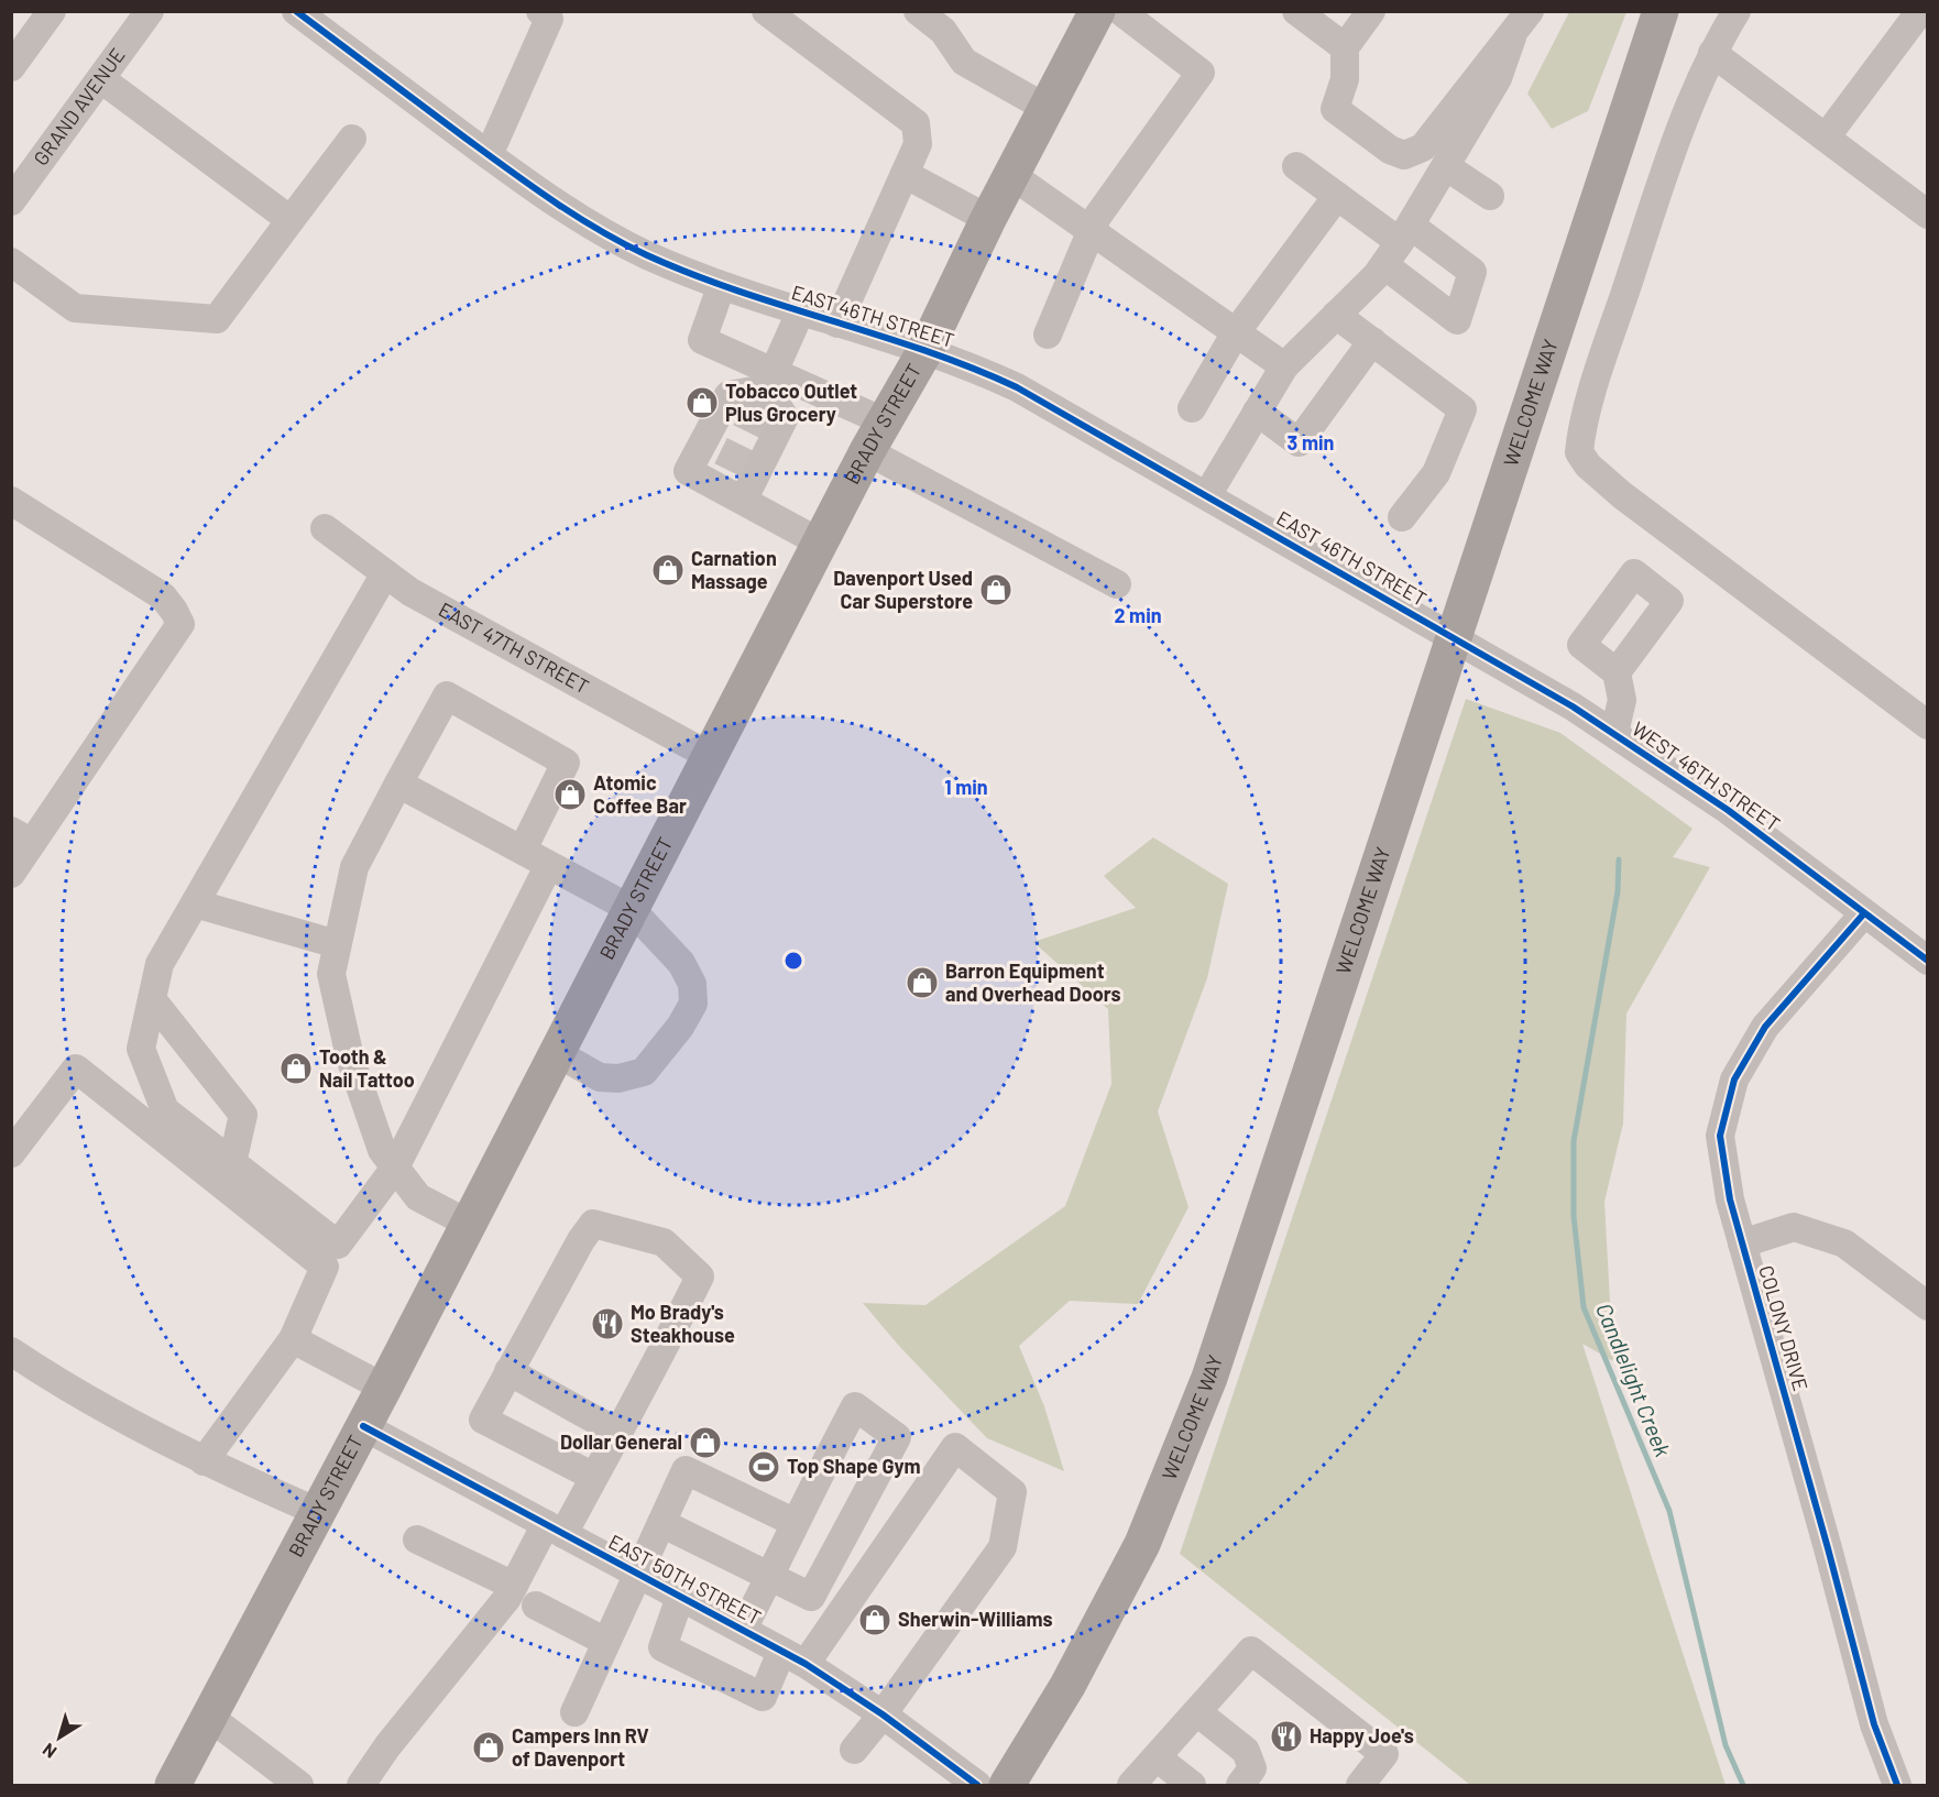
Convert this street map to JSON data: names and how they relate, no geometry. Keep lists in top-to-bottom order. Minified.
{"streets":{"highway":["WELCOME WAY","BRADY STREET"],"street":["GRAND AVENUE","EAST 46TH STREET","EAST 47TH STREET","WEST 46TH STREET","COLONY DRIVE","EAST 50TH STREET"]},"crossings":[["EAST 46TH STREET","WELCOME WAY"],["EAST 46TH STREET","BRADY STREET"],["EAST 46TH STREET","WEST 46TH STREET"],["WELCOME WAY","WEST 46TH STREET"],["BRADY STREET","EAST 47TH STREET"],["BRADY STREET","EAST 50TH STREET"],["WEST 46TH STREET","COLONY DRIVE"]],"water":["Candlelight Creek"],"places":{"shop":["Tobacco Outlet Plus Grocery","Carnation Massage","Davenport Used Car Superstore","Atomic Coffee Bar","Barron Equipment and Overhead Doors","Tooth & Nail Tattoo","Dollar General","Sherwin-Williams","Campers Inn RV of Davenport"],"restaurant":["Mo Brady's Steakhouse","Happy Joe's"],"sports":["Top Shape Gym"]},"north":"bottom left","rings":["3 min","2 min","1 min"]}
